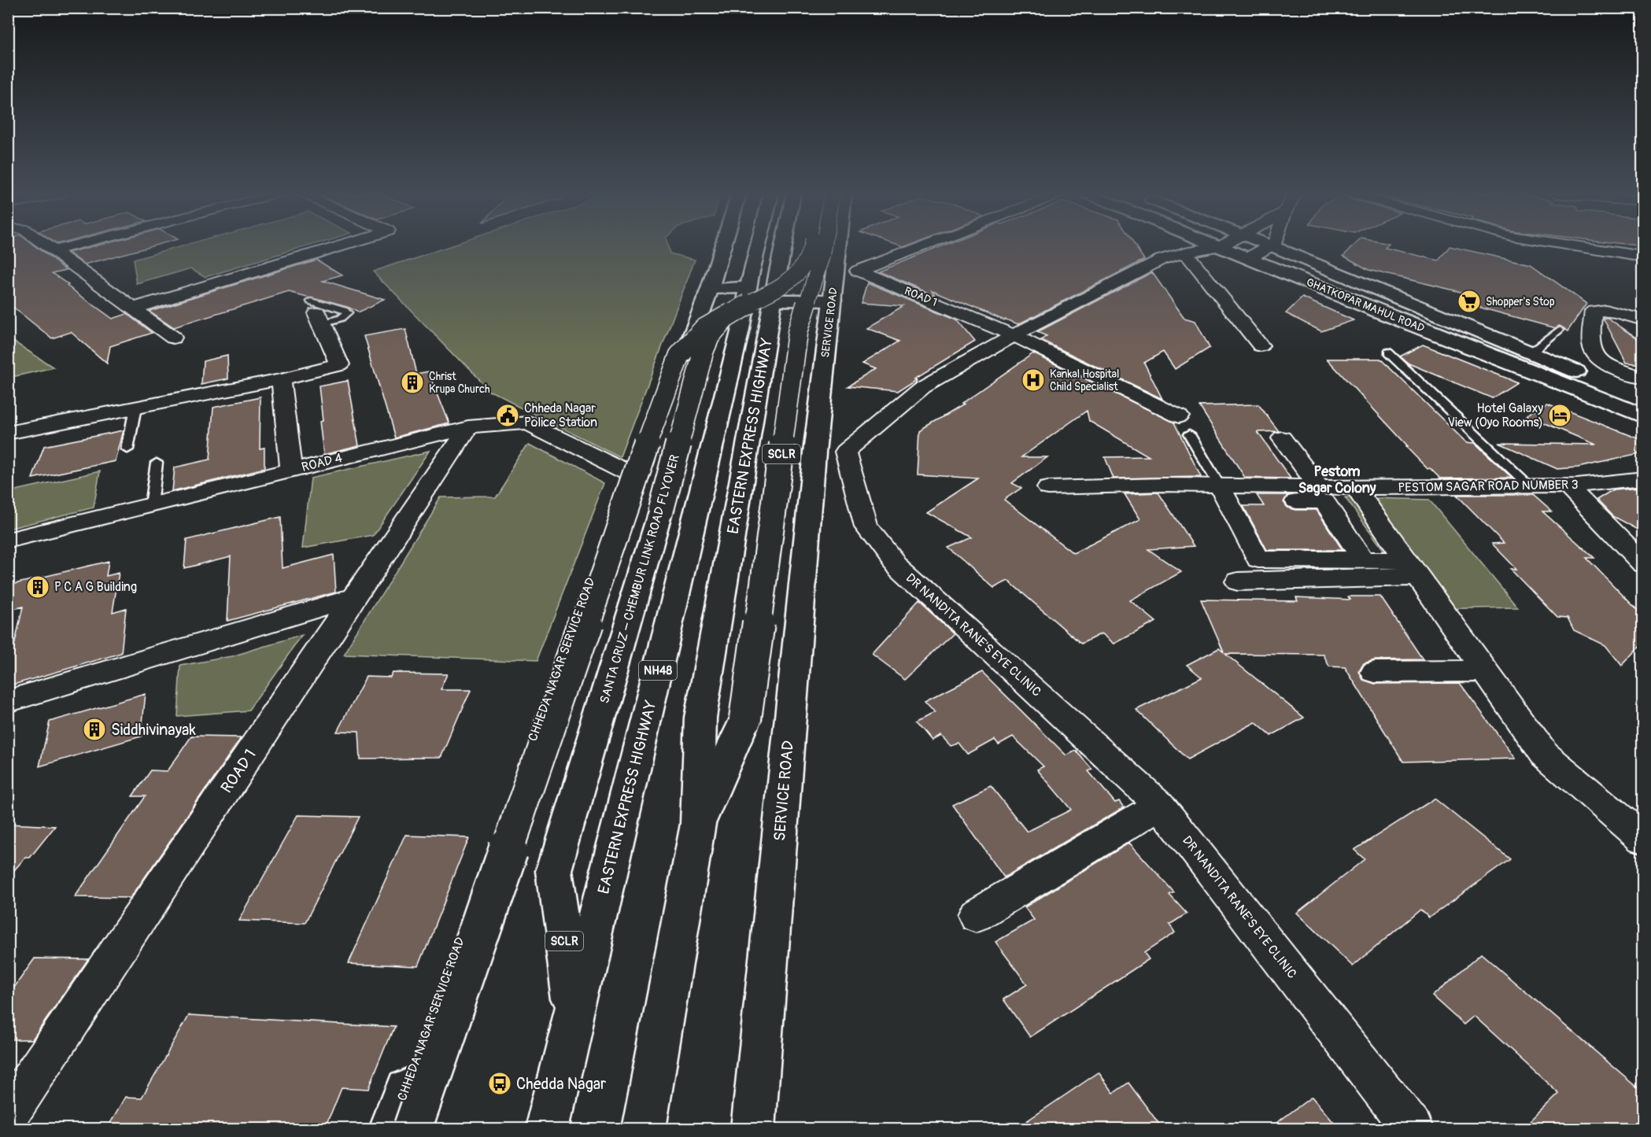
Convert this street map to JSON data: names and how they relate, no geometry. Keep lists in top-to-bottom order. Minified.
{"streets":{"main road":["GHATKOPAR MAHUL ROAD","SERVICE ROAD","EASTERN EXPRESS HIGHWAY","SCLR","SANTA CRUZ – CHEMBUR LINK ROAD FLYOVER","CHHEDA NAGAR SERVICE ROAD","NH48"],"street":["ROAD 1","ROAD 4","PESTOM SAGAR ROAD NUMBER 3","DR NANDITA RANE'S EYE CLINIC"]},"crossings":[["ROAD 1","ROAD 4"],["EASTERN EXPRESS HIGHWAY","SCLR"],["EASTERN EXPRESS HIGHWAY","SANTA CRUZ – CHEMBUR LINK ROAD FLYOVER"],["EASTERN EXPRESS HIGHWAY","NH48"],["ROAD 4","CHHEDA NAGAR SERVICE ROAD"],["SANTA CRUZ – CHEMBUR LINK ROAD FLYOVER","NH48"]],"districts":["Pestom Sagar Colony"],"places":{"supermarket":["Shopper's Stop"],"hospital":["Kankal Hospital Child Specialist"],"building":["Christ Krupa Church","P C A G Building","Siddhivinayak"],"public building":["Chheda Nagar Police Station"],"hotel":["Hotel Galaxy View (Oyo Rooms)"],"bus stop":["Chedda Nagar"]}}
